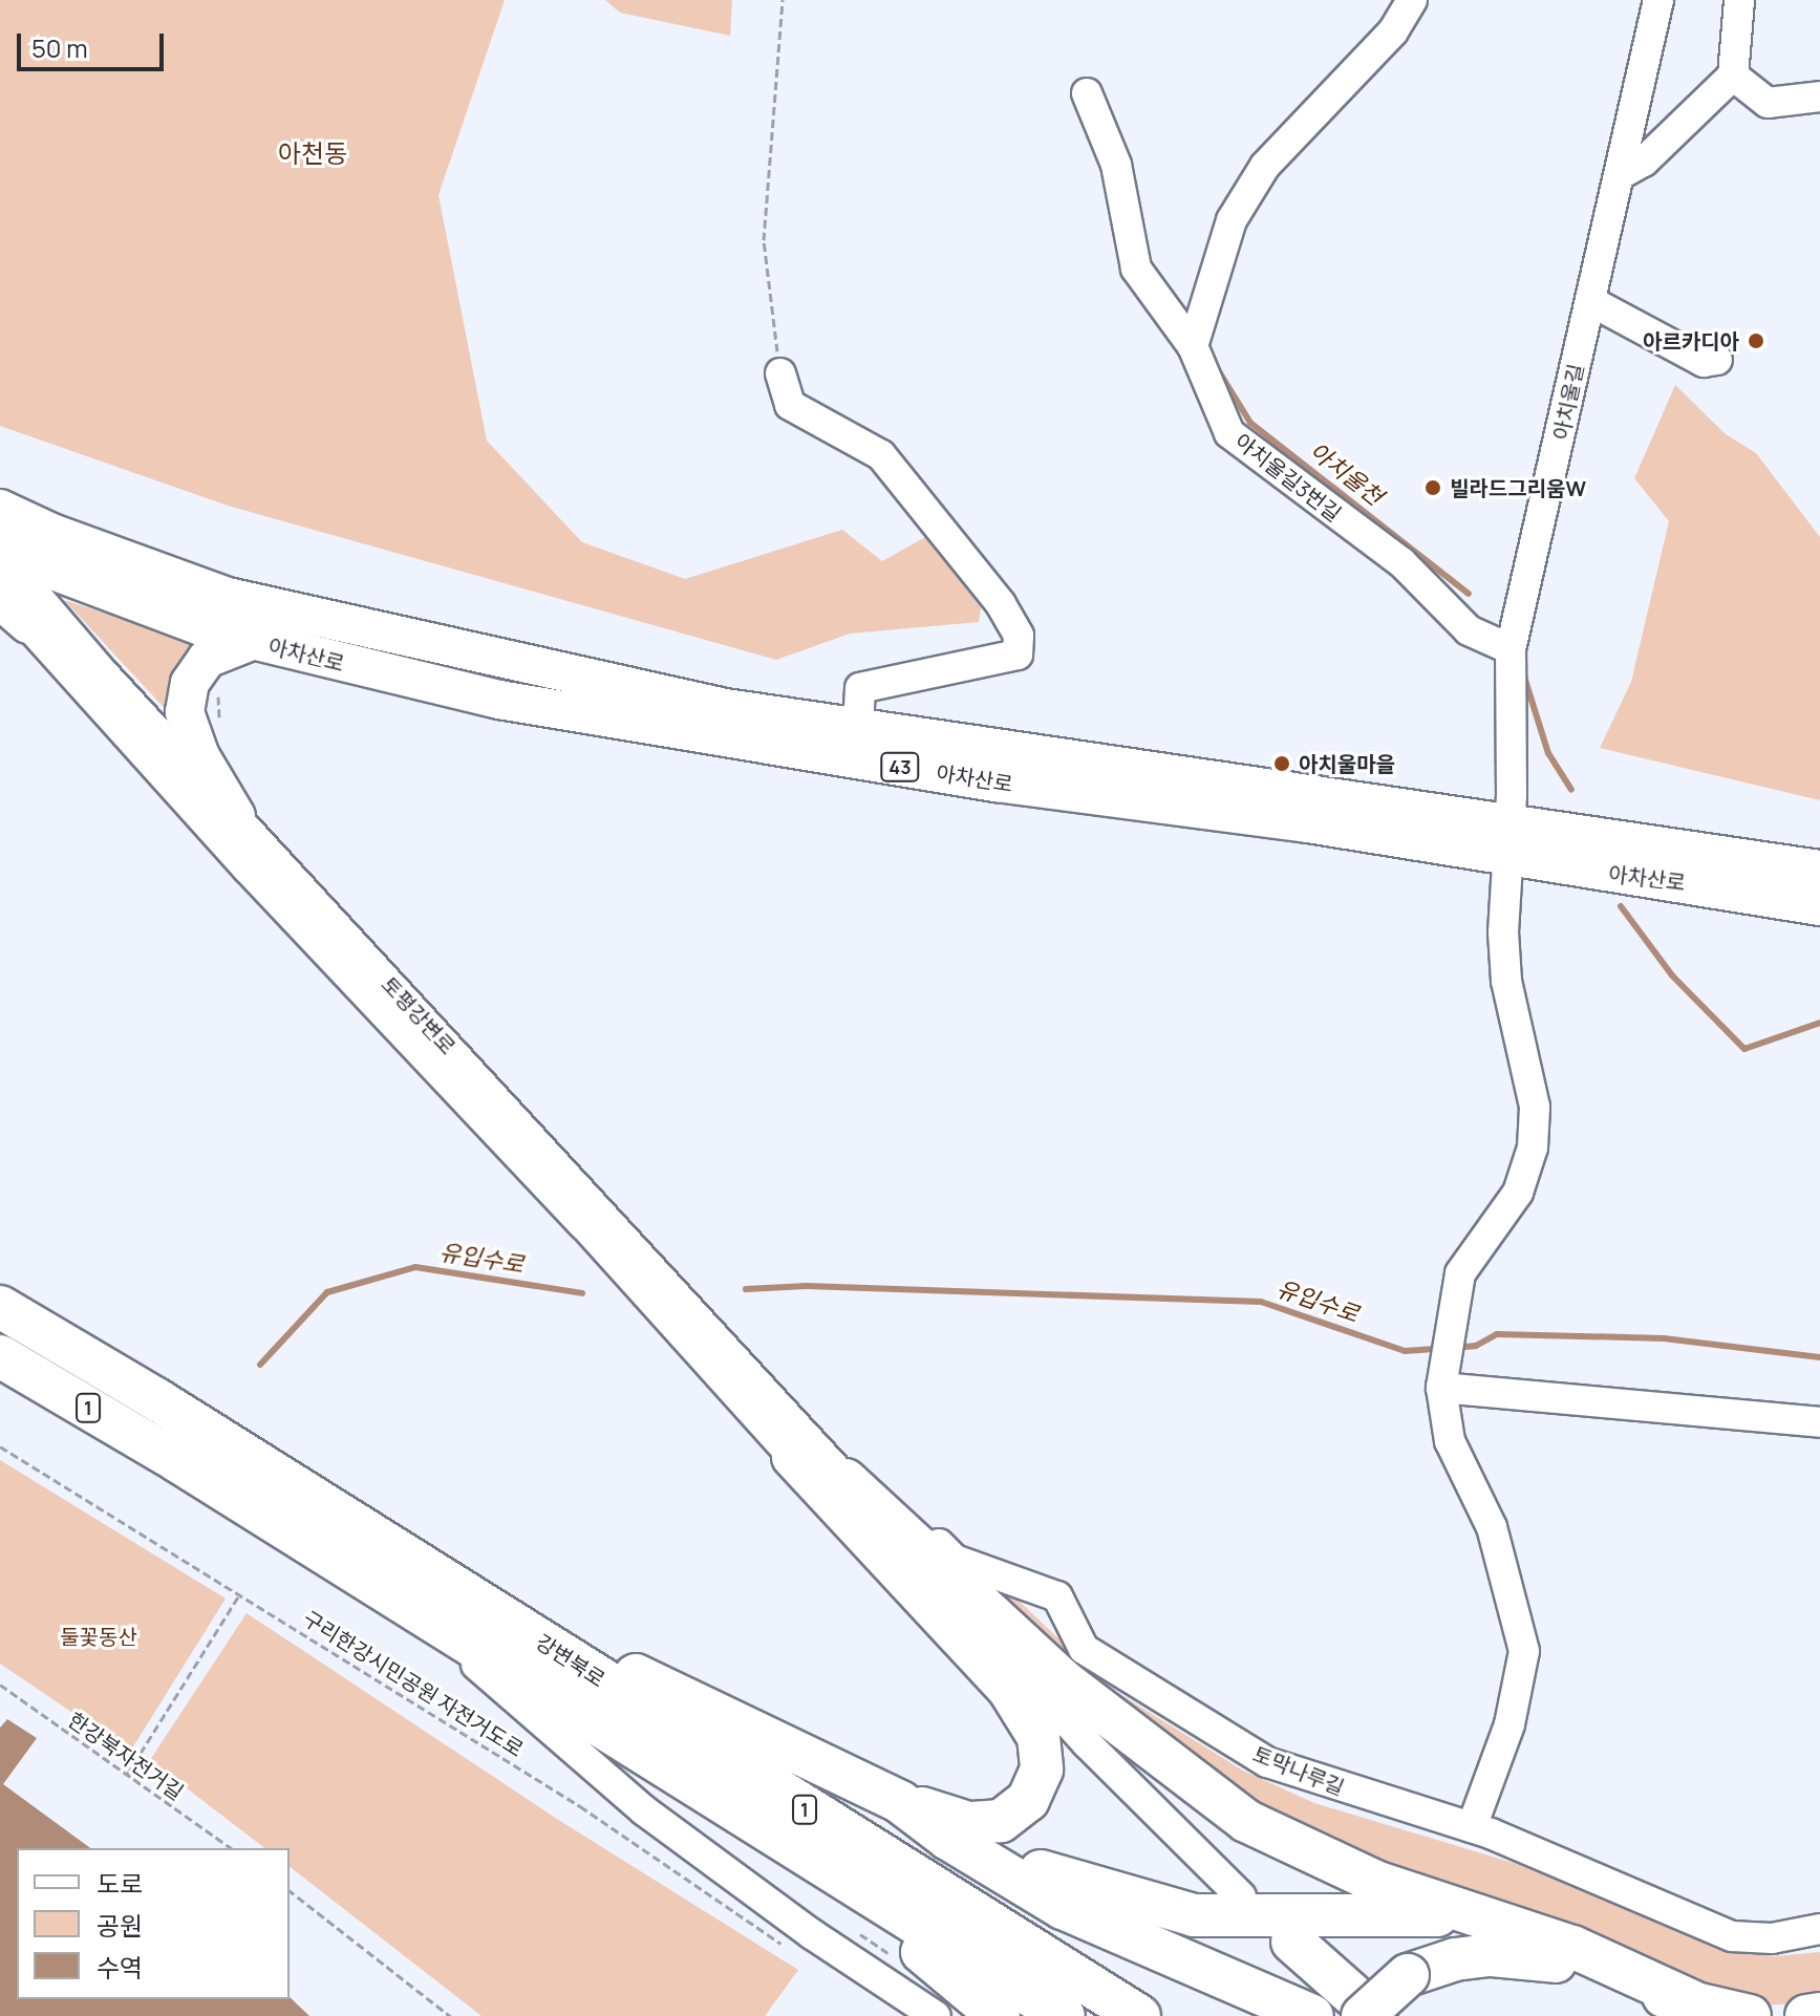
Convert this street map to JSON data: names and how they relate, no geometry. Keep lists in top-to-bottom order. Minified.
{"streets":{"highway":["1","강변북로"],"main road":["아차산로","43"],"street":["아치울길","아치울길3번길","토평강변로","토막나루길"],"path":["구리한강시민공원 자전거도로","한강북자전거길"]},"crossings":[["아치울길","아치울길3번길"],["아치울길","아차산로"],["아치울길","토막나루길"],["아차산로","토평강변로"],["토평강변로","토막나루길"]],"districts":["아천동"],"water":["아치울천","유입수로"],"parks":["둘꽃동산"],"places":["아르카디아","빌라드그리움W","아치울마을"],"legend":["도로","공원","수역"],"scale_bar":"50 m"}
